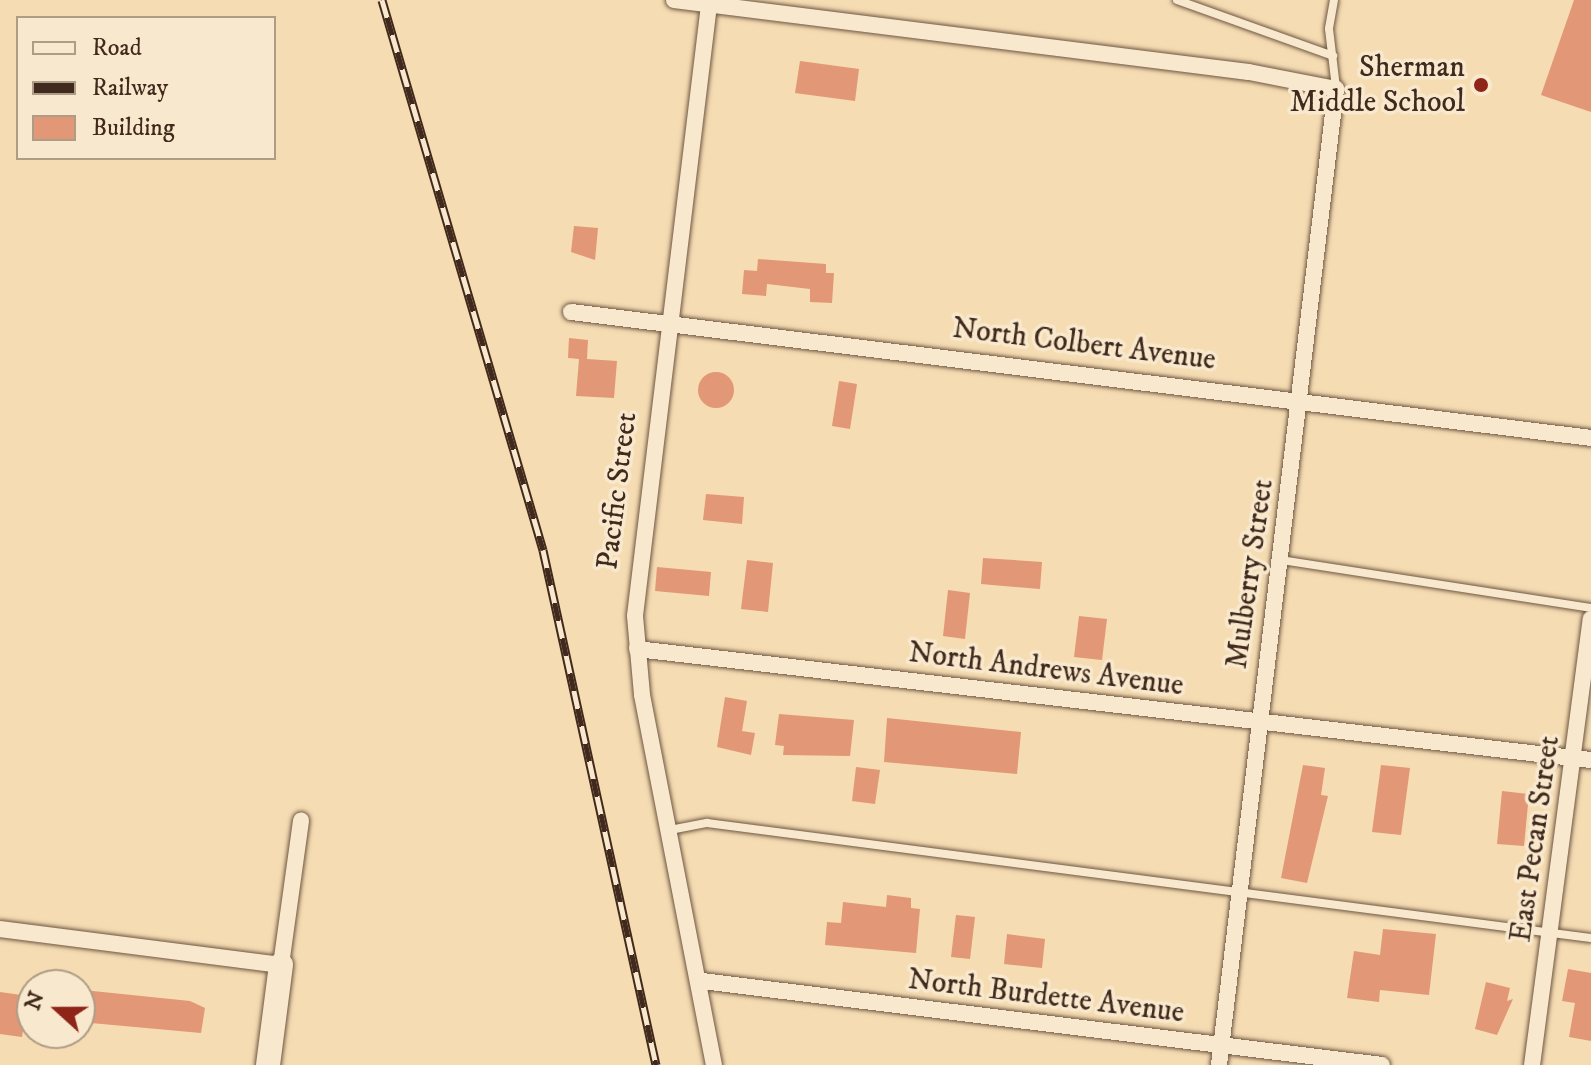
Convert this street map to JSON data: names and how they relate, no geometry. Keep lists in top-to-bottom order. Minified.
{"streets":{"street":["North Colbert Avenue","Pacific Street","Mulberry Street","North Andrews Avenue","East Pecan Street","North Burdette Avenue"]},"crossings":[["North Colbert Avenue","Pacific Street"],["North Colbert Avenue","Mulberry Street"],["Pacific Street","North Andrews Avenue"],["Pacific Street","North Burdette Avenue"],["Mulberry Street","North Andrews Avenue"],["Mulberry Street","North Burdette Avenue"],["North Andrews Avenue","East Pecan Street"]],"places":["Sherman Middle School"],"legend":["Road","Railway","Building"],"north":"left"}
